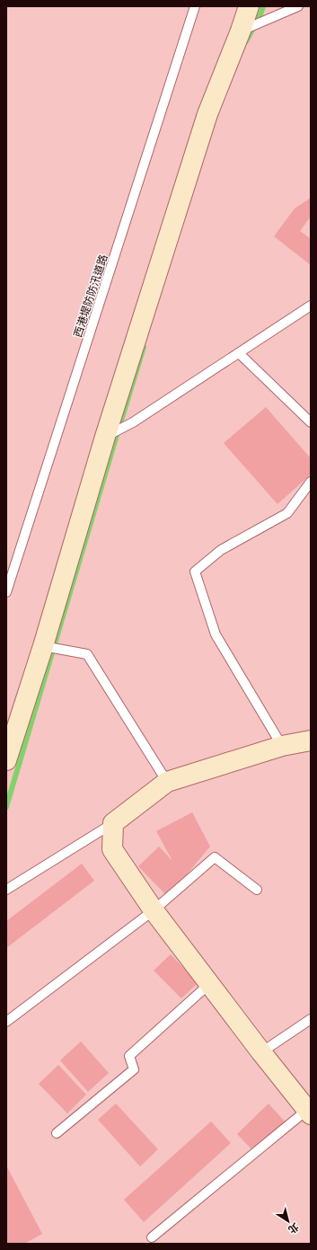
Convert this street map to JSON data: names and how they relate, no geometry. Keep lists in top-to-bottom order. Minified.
{"streets":{"lane":["西港堤防防汛道路"]},"north":"bottom right"}
